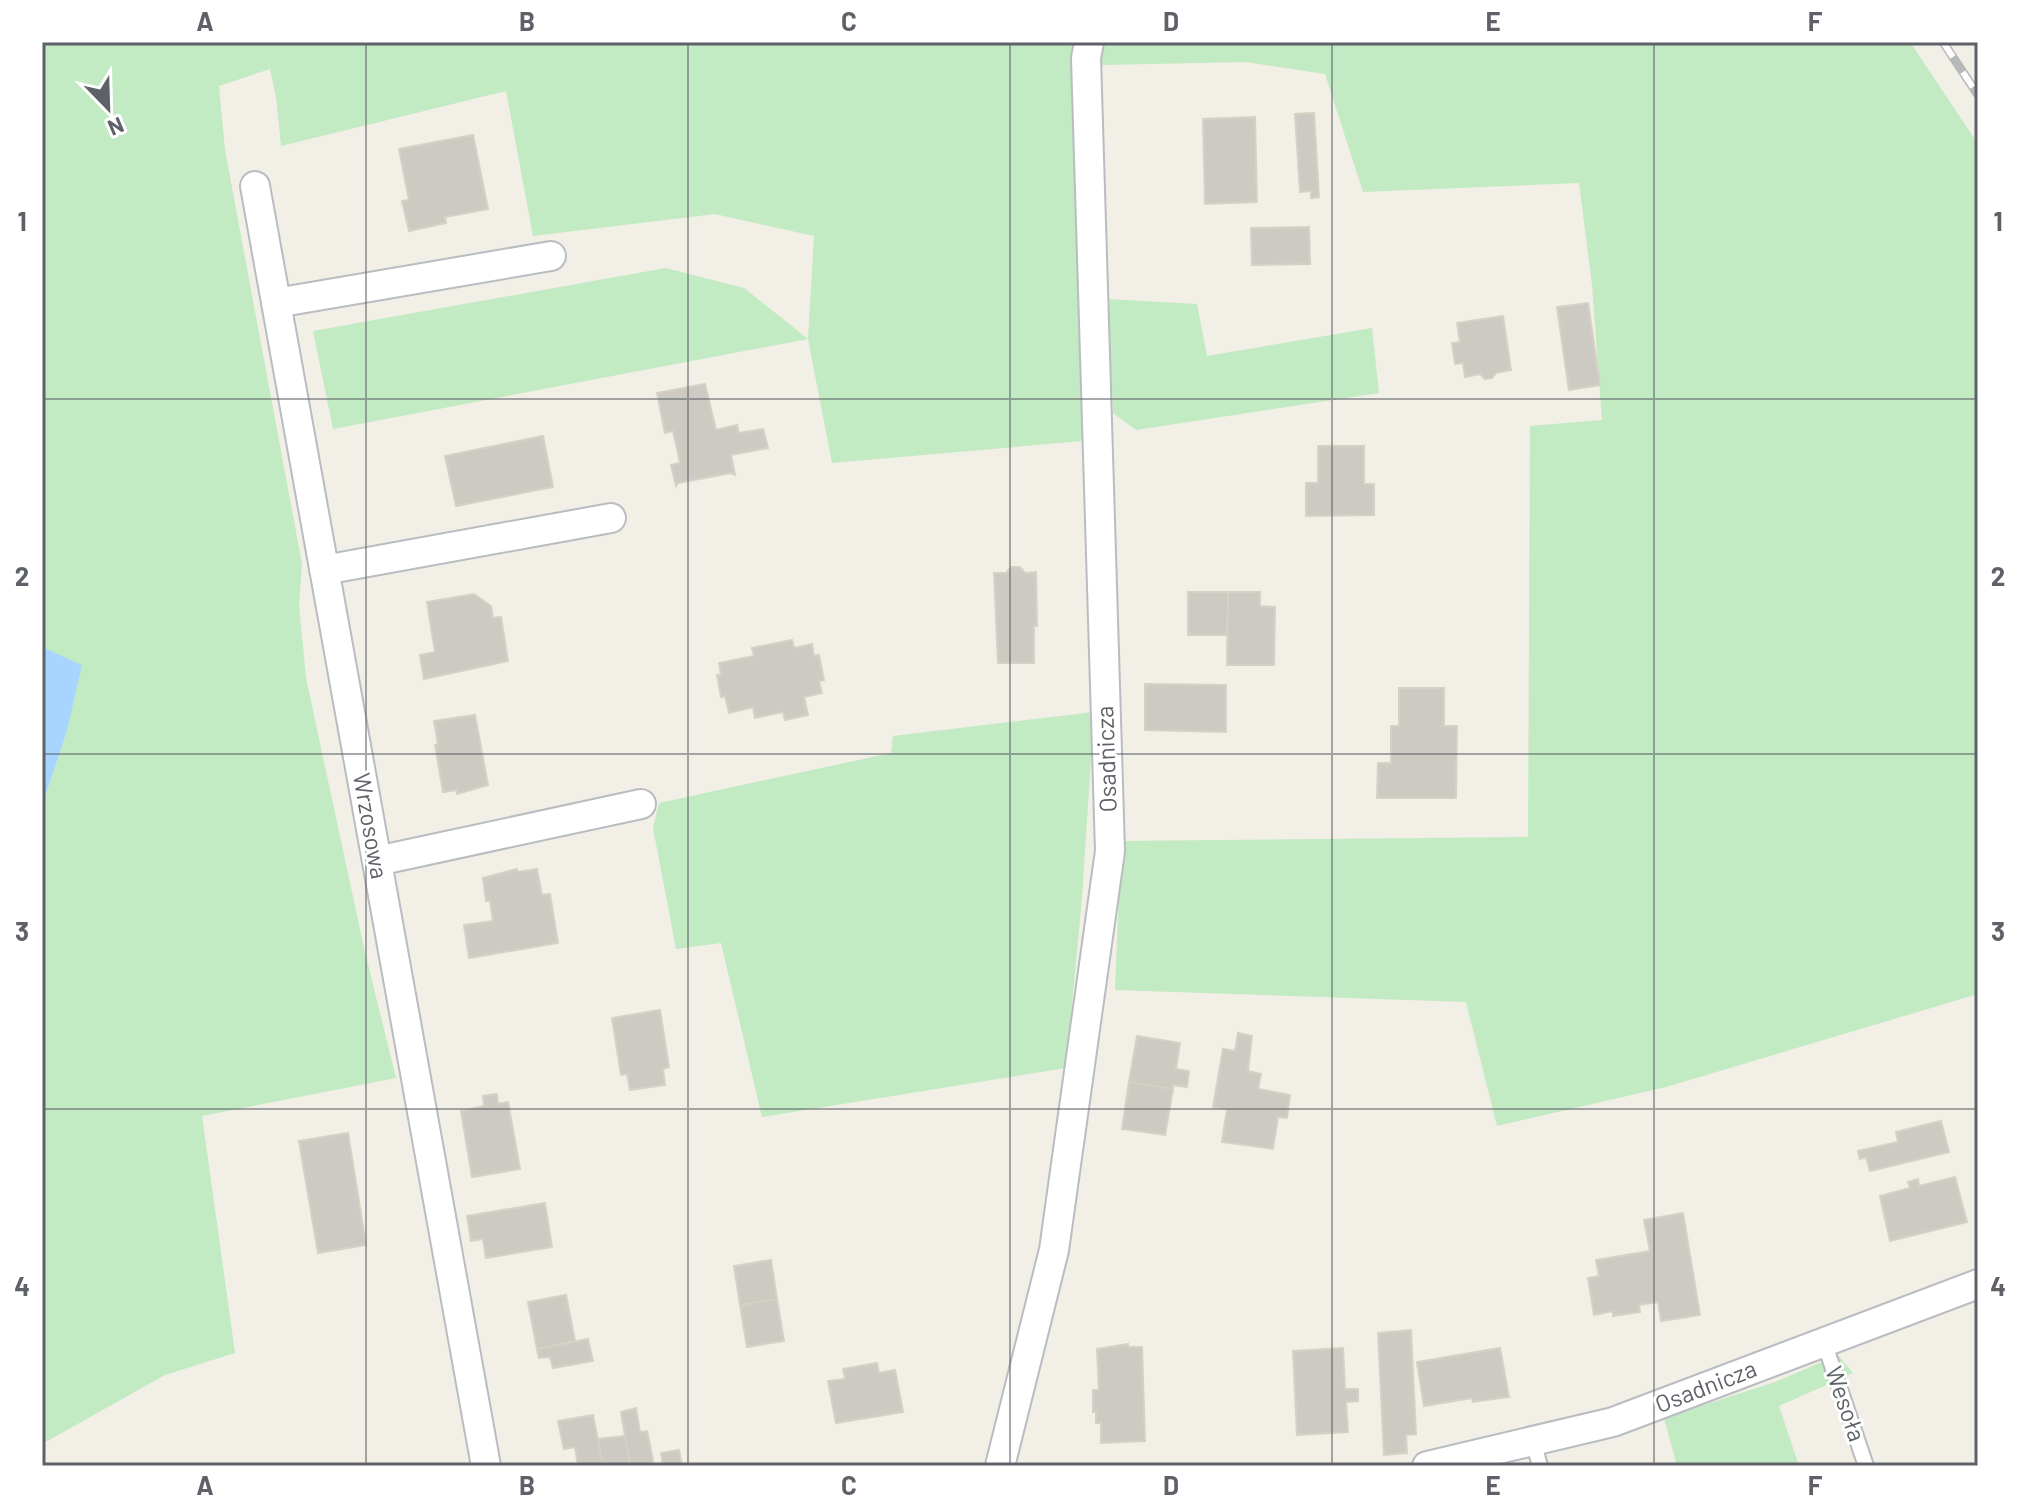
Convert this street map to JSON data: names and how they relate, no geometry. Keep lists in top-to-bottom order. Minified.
{"streets":{"street":["Osadnicza","Wrzosowa"],"lane":["Wesoła"]},"crossings":[["Osadnicza","Wesoła"]],"north":"bottom right","grid":{"columns":["A","B","C","D","E","F"],"rows":["1","2","3","4"]}}
